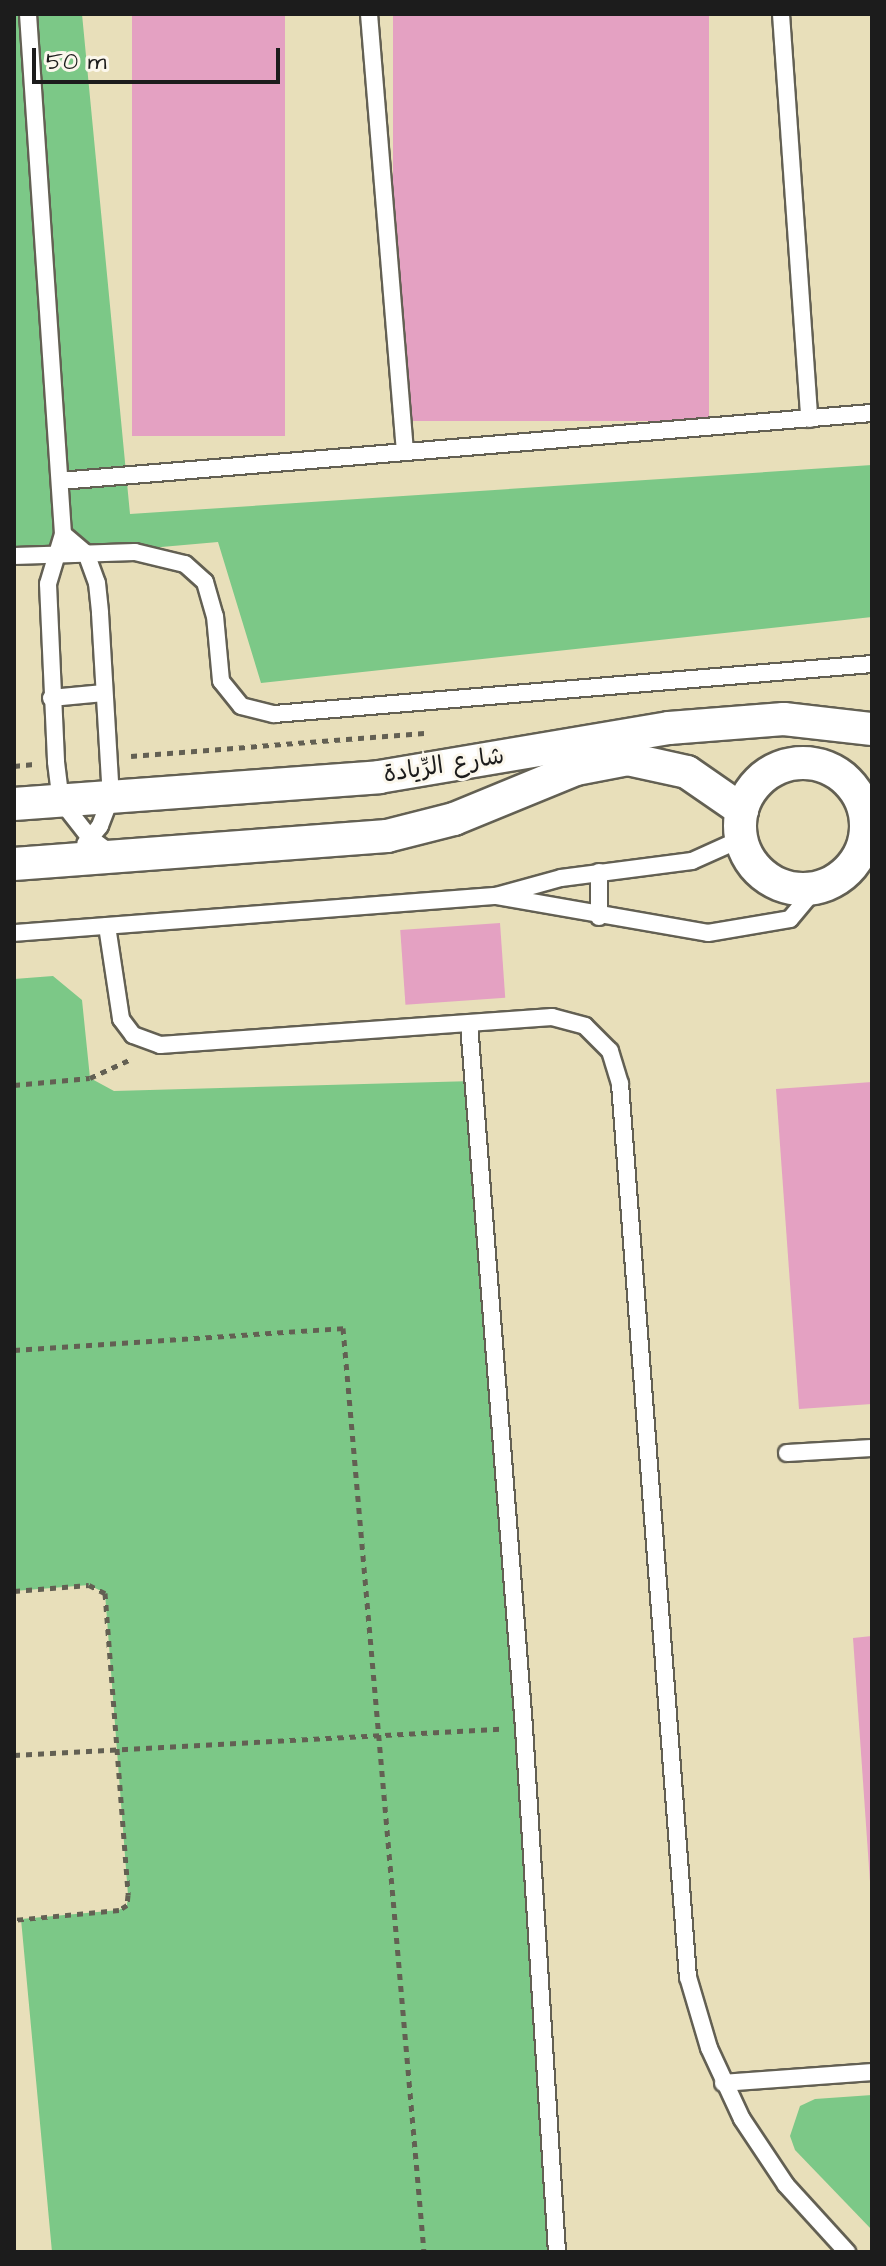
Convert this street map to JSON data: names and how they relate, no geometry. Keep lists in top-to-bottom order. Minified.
{"streets":{"street":["شارع الرِّيادة"]},"scale_bar":"50 m"}
